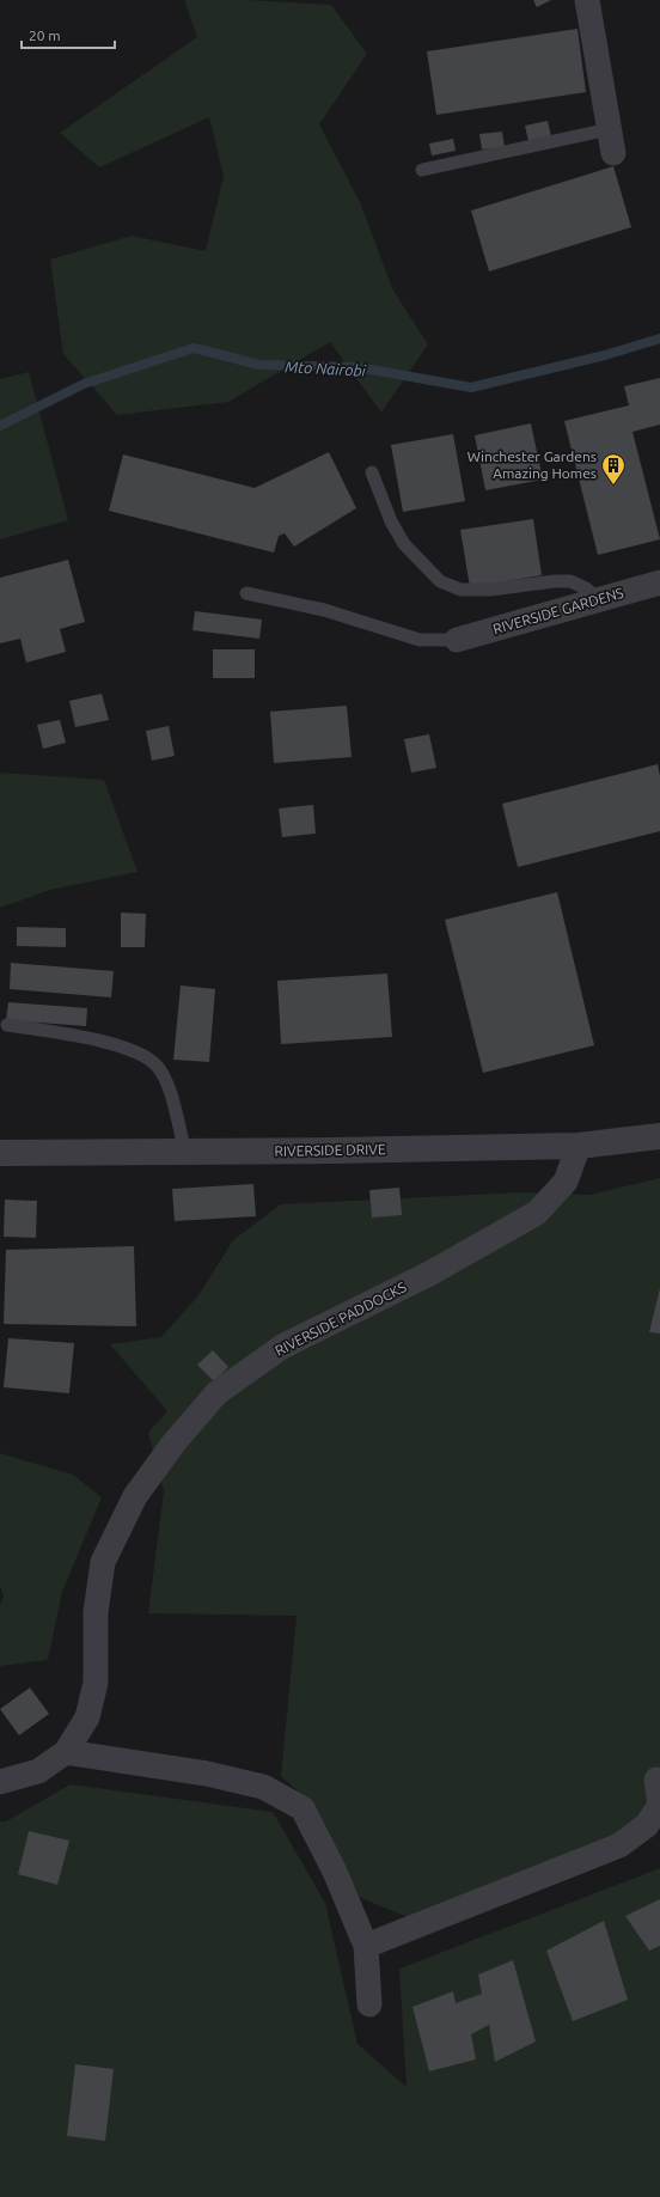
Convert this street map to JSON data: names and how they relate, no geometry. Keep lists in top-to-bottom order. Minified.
{"streets":{"street":["RIVERSIDE GARDENS","RIVERSIDE DRIVE","RIVERSIDE PADDOCKS"]},"crossings":[["RIVERSIDE DRIVE","RIVERSIDE PADDOCKS"]],"water":["Mto Nairobi"],"places":{"building":["Winchester Gardens Amazing Homes"]},"scale_bar":"20 m"}
